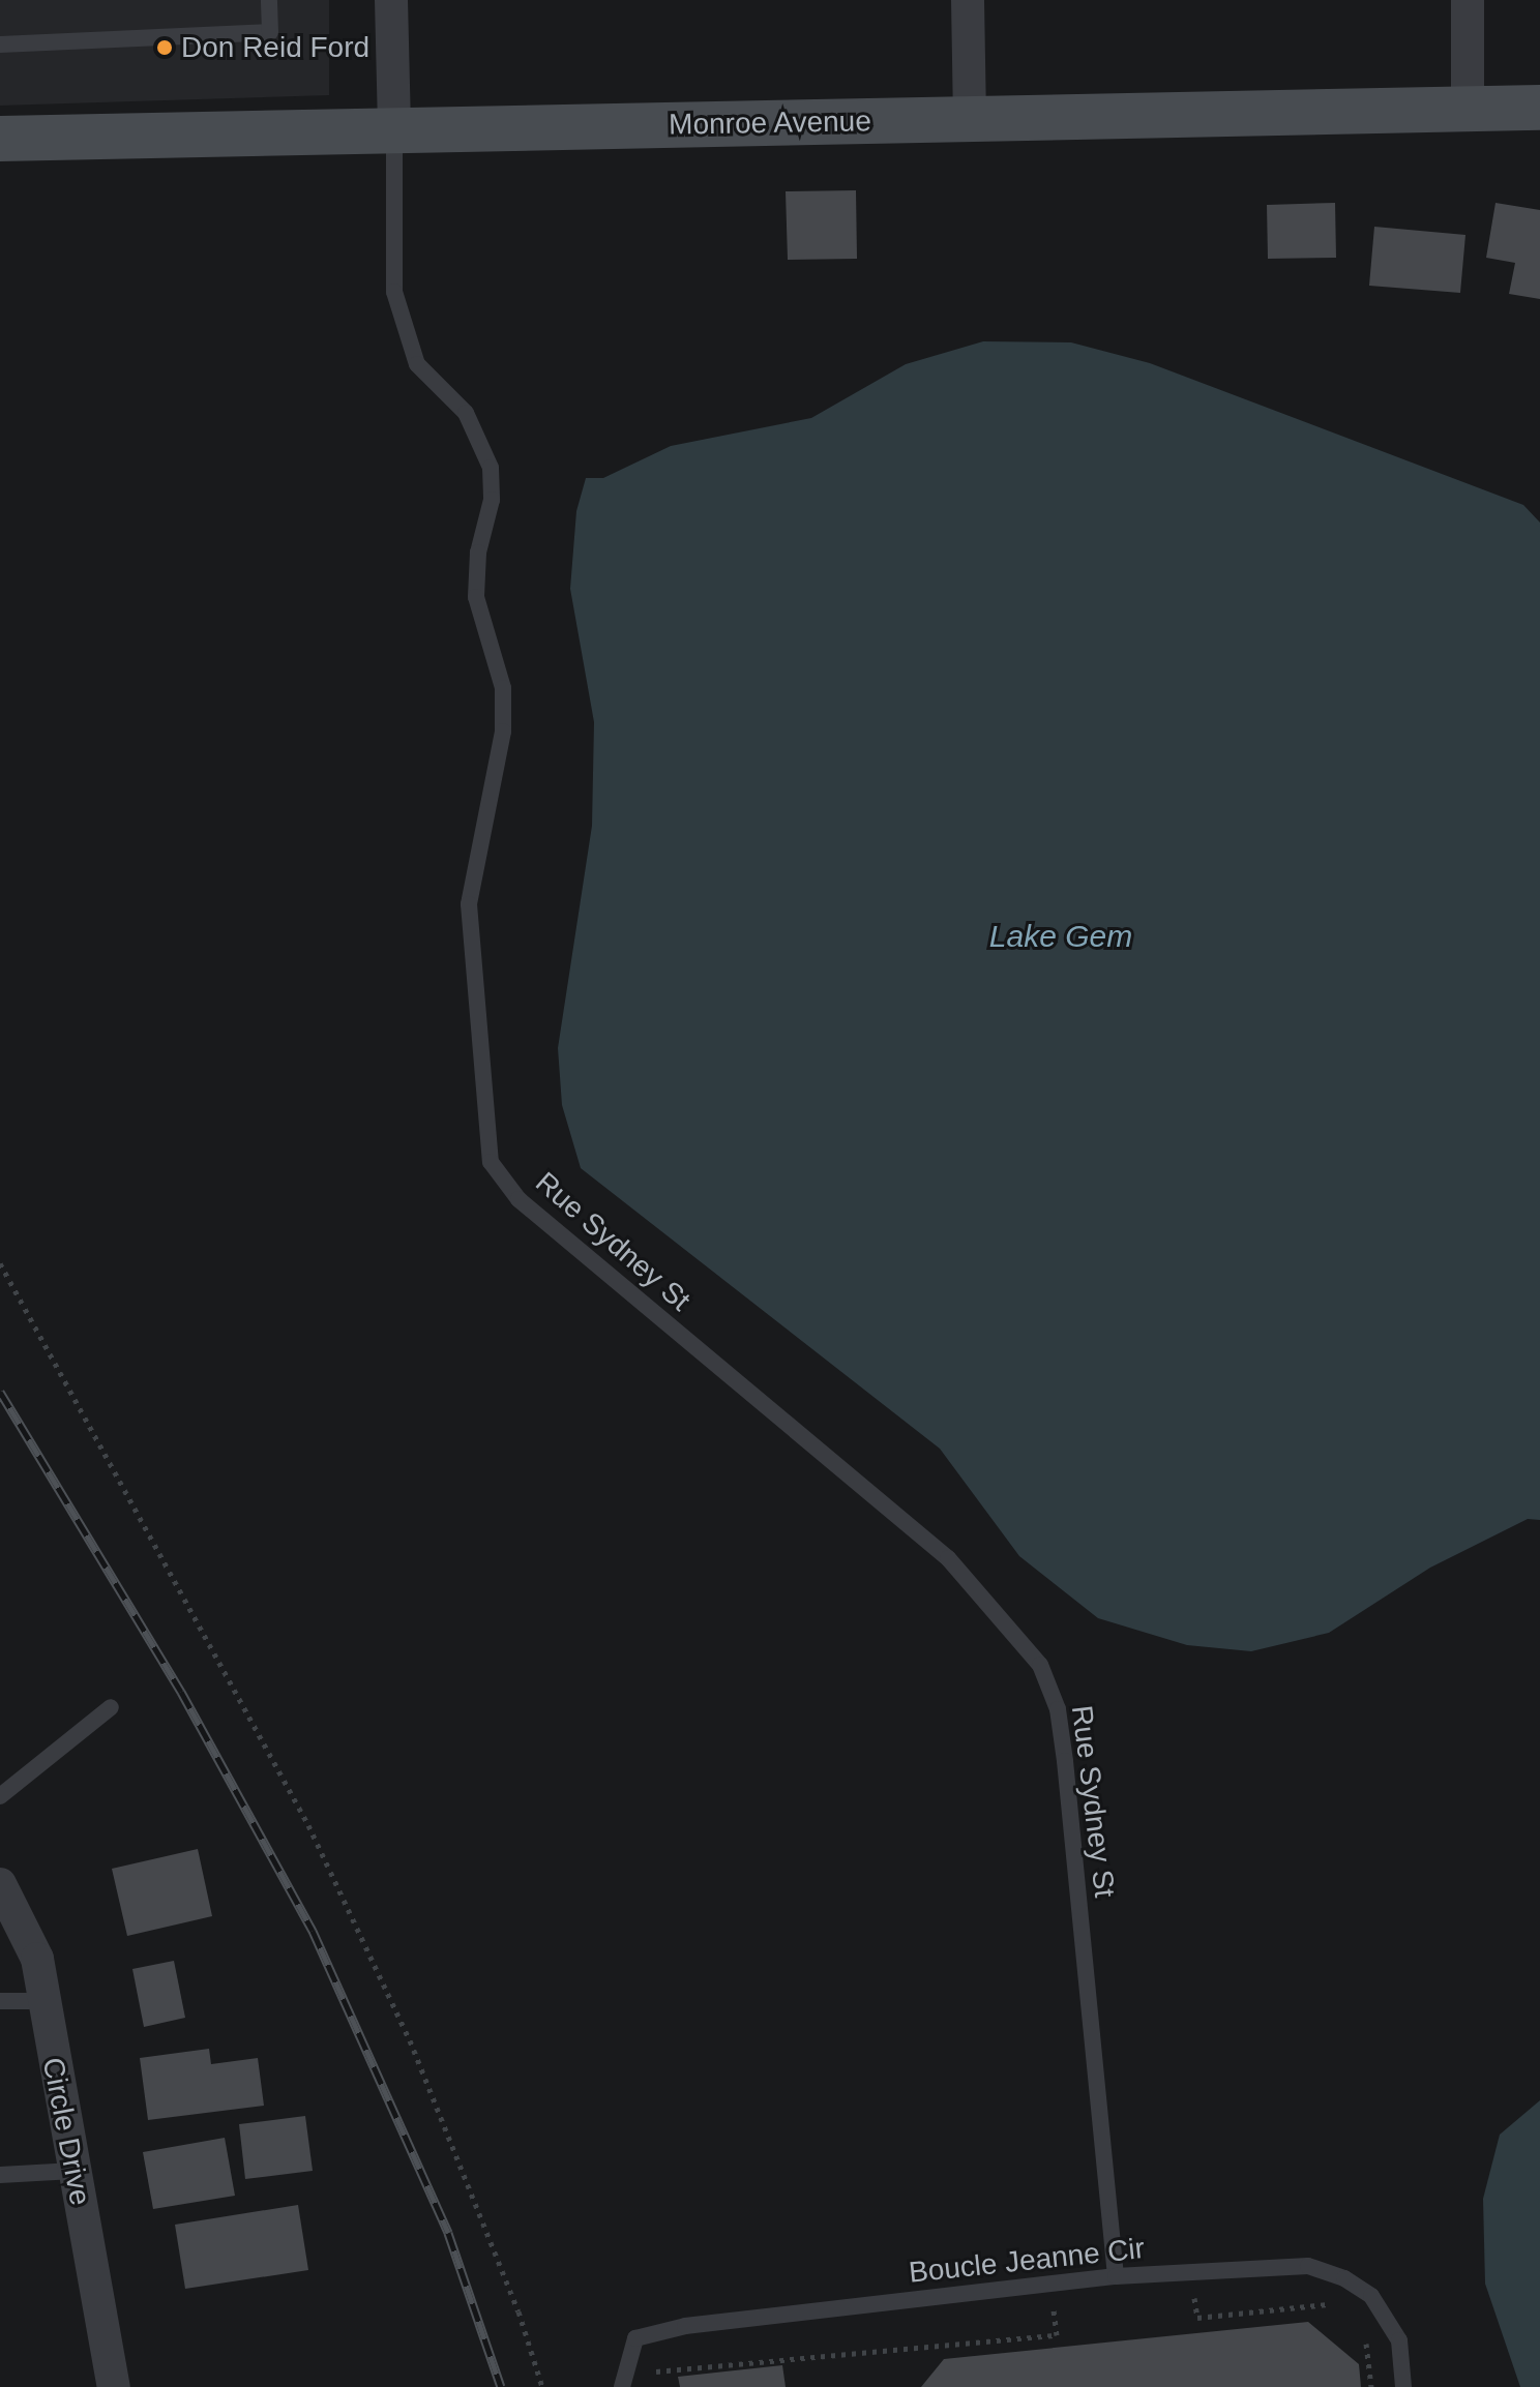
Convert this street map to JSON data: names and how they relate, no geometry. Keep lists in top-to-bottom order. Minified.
{"streets":{"street":["Monroe Avenue","Circle Drive"],"lane":["Rue Sydney St","Boucle Jeanne Cir"]},"crossings":[["Monroe Avenue","Rue Sydney St"],["Rue Sydney St","Boucle Jeanne Cir"]],"water":["Lake Gem"],"places":["Don Reid Ford"]}
